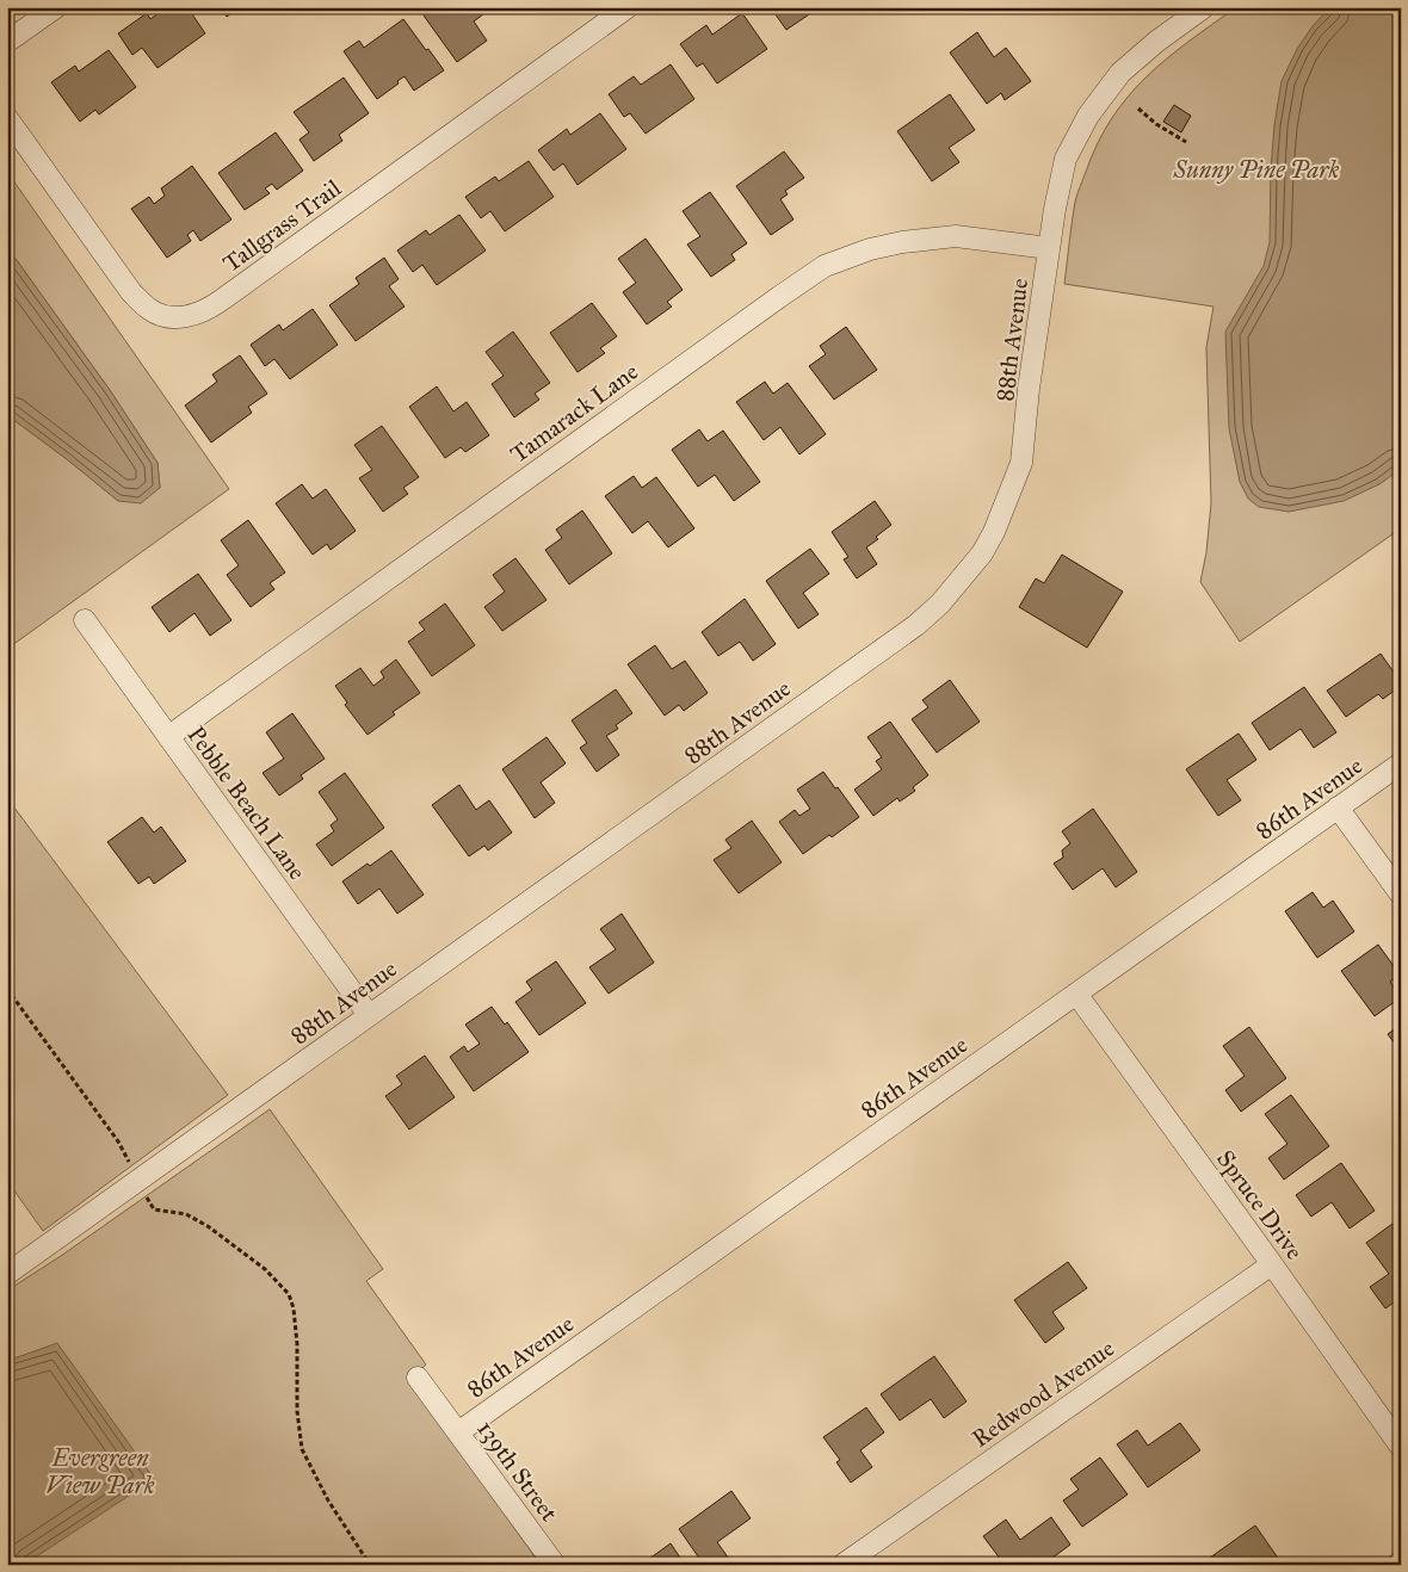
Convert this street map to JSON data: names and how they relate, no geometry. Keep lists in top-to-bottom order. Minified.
{"streets":{"street":["Tallgrass Trail","88th Avenue","Tamarack Lane","86th Avenue","Pebble Beach Lane","Spruce Drive","Redwood Avenue","139th Street"]},"crossings":[["88th Avenue","Tamarack Lane"],["88th Avenue","Pebble Beach Lane"],["Tamarack Lane","Pebble Beach Lane"],["86th Avenue","Spruce Drive"],["86th Avenue","139th Street"],["Spruce Drive","Redwood Avenue"]],"parks":["Sunny Pine Park","Evergreen View Park"]}
